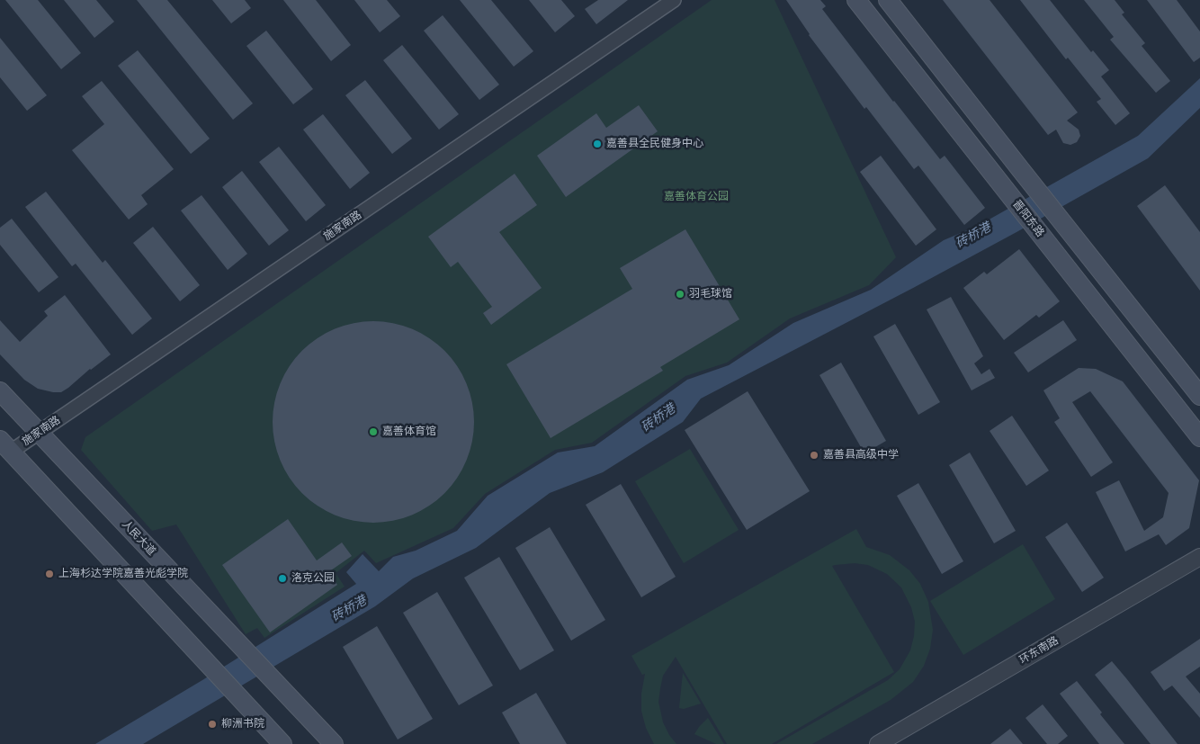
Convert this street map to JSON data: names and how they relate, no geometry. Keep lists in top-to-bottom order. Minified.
{"streets":{"main road":["晋阳东路","人民大道"],"street":["施家南路","环东南路"]},"crossings":[["施家南路","人民大道"]],"water":["砖桥港"],"parks":["嘉善体育公园"],"places":["嘉善县全民健身中心","羽毛球馆","嘉善体育馆","嘉善县高级中学","上海杉达学院嘉善光彪学院","洛克公园","柳洲书院"]}
